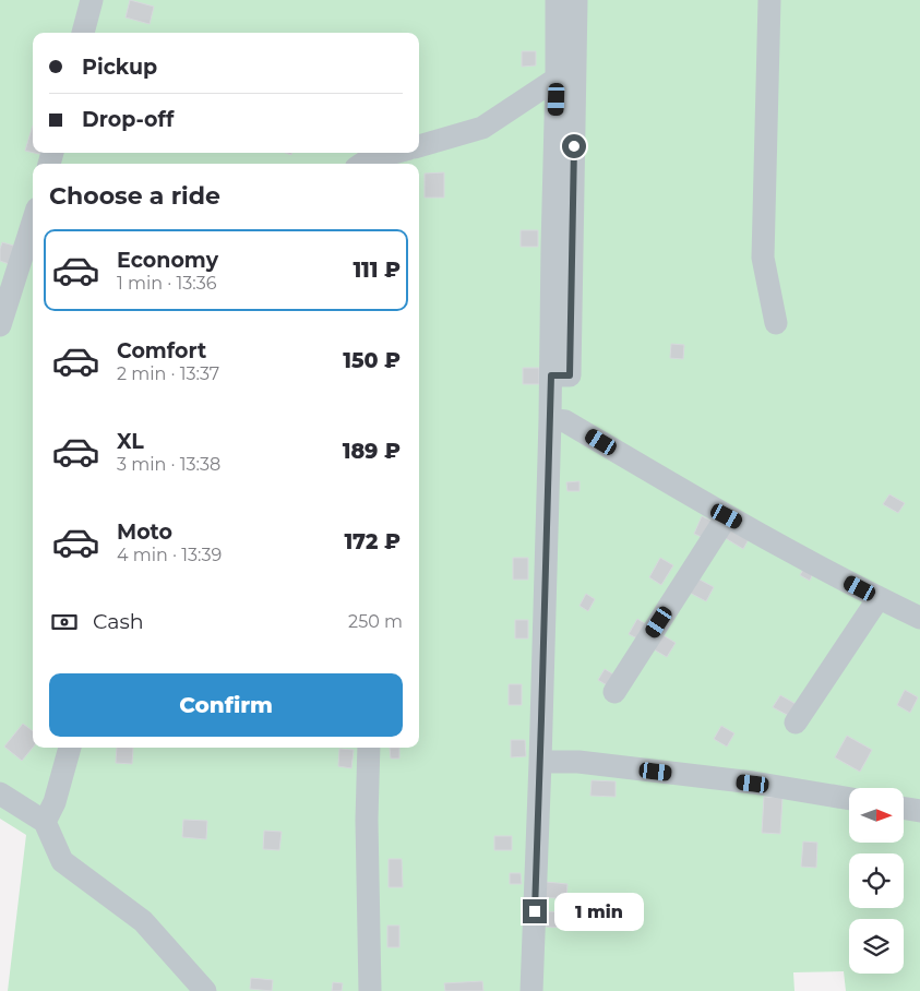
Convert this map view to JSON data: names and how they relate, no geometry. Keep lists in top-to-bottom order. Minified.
{"north":"right","page":{"banner":["Pickup","Drop-off"],"heading":"Choose a ride","list":[{"name":"Economy","note":"1 min · 13:36","value":"111 ₽"},{"name":"Comfort","note":"2 min · 13:37","value":"150 ₽"},{"name":"XL","note":"3 min · 13:38","value":"189 ₽"},{"name":"Moto","note":"4 min · 13:39","value":"172 ₽"}],"pay":["Cash","250 m"],"buttons":"Confirm","bubble":"1 min"}}
